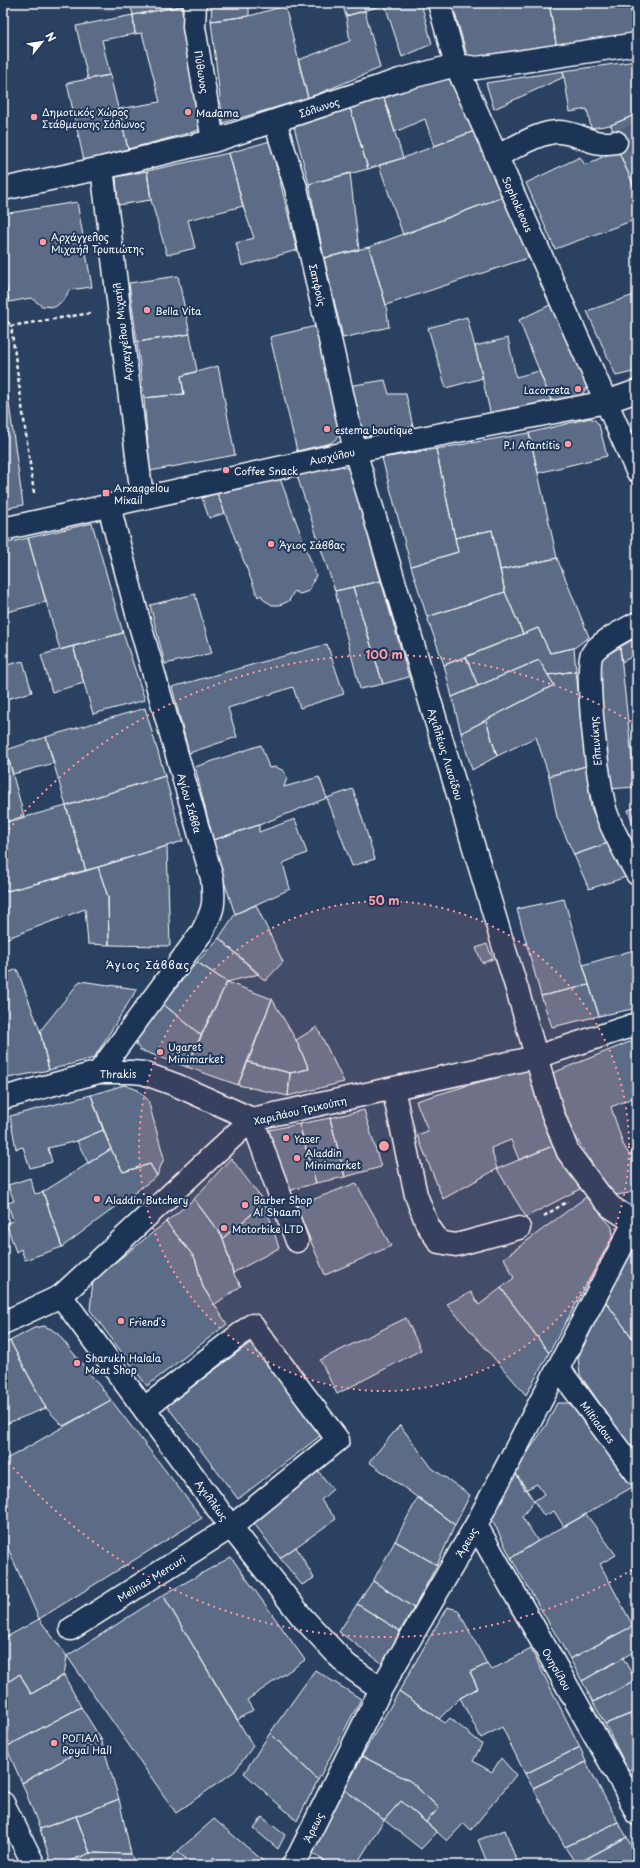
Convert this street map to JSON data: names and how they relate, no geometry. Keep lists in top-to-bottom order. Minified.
{"streets":{"street":["Πύθωνος","Σόλωνος","Sophokleous","Σαπφούς","Αρχαγγέλου Μιχαήλ","Αισχύλου","Ελπινίκης","Αχιλλέως Λιασίδου","Αγίου Σάββα","Thrakis","Χαριλάου Τρικούπη","Miltiadous","Αχιλλέως","Άρεως","Melinas Mercuri","Ονησίλου"]},"crossings":[["Πύθωνος","Σόλωνος"],["Σόλωνος","Sophokleous"],["Σόλωνος","Σαπφούς"],["Σόλωνος","Αρχαγγέλου Μιχαήλ"],["Sophokleous","Αισχύλου"],["Σαπφούς","Αισχύλου"],["Σαπφούς","Αχιλλέως Λιασίδου"],["Αρχαγγέλου Μιχαήλ","Αισχύλου"],["Αισχύλου","Αχιλλέως Λιασίδου"],["Αισχύλου","Αγίου Σάββα"],["Αχιλλέως Λιασίδου","Χαριλάου Τρικούπη"],["Αχιλλέως Λιασίδου","Άρεως"],["Αγίου Σάββα","Thrakis"],["Thrakis","Χαριλάου Τρικούπη"],["Χαριλάου Τρικούπη","Αχιλλέως"],["Miltiadous","Άρεως"],["Αχιλλέως","Άρεως"],["Αχιλλέως","Melinas Mercuri"],["Άρεως","Ονησίλου"]],"districts":["Άγιος Σάββας"],"places":{"other":["Madama","Δημοτικός Χώρος Στάθμευσης Σόλωνος","Αρχάγγελος Μιχαήλ Τρυπιώτης","Bella Vita","Lacorzeta","estema boutique","P.I Afantitis","Coffee Snack","Άγιος Σάββας","Ugaret Minimarket","Yaser","Aladdin Minimarket","Aladdin Butchery","Barber Shop Al Shaam","Motorbike LTD","Friend's","Sharukh Halala Meat Shop","ΡΟΓΙΑΛ Royal Hall"],"transit":["Arxaggelou Mixail"]},"north":"top right","rings":["100 m","50 m"]}
